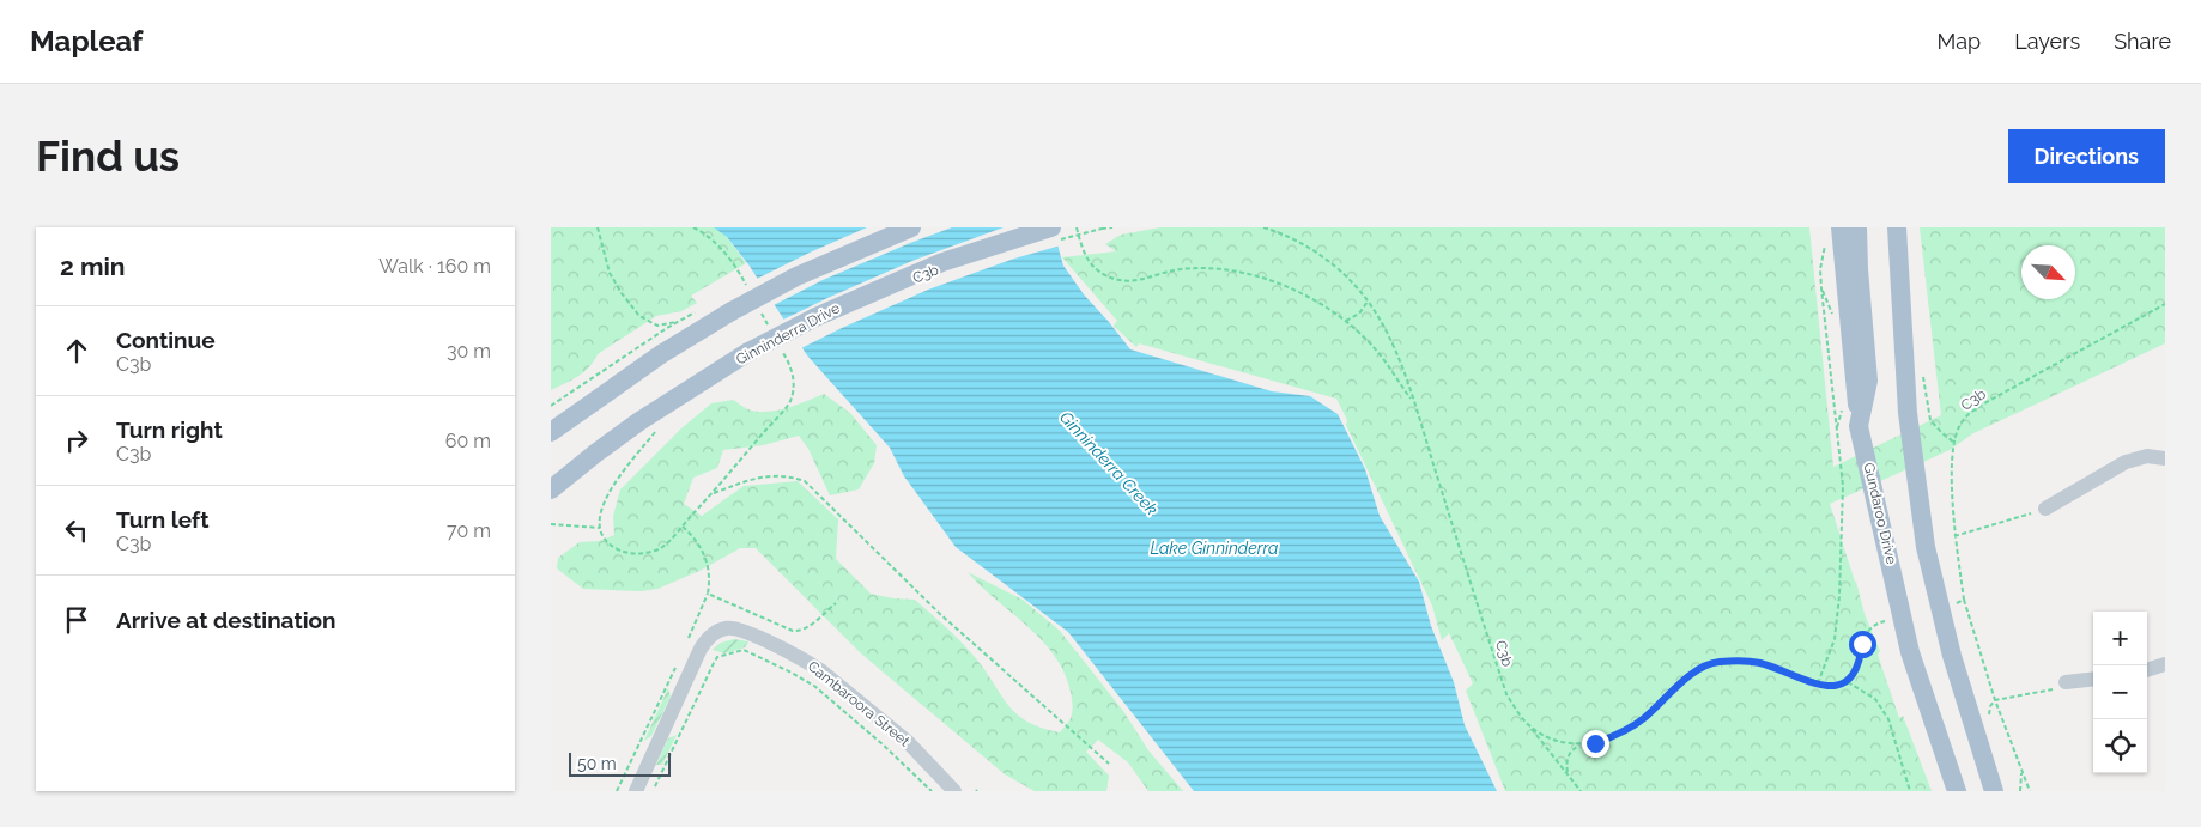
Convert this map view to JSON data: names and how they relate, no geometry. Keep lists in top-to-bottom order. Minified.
{"streets":{"main road":["Ginninderra Drive","Gundaroo Drive"],"street":["Cambaroora Street"],"path":["C3b"]},"water":["Ginninderra Creek","Lake Ginninderra"],"scale_bar":"50 m","north":"bottom right","page":{"header":"Mapleaf","nav":["Map","Layers","Share"],"buttons":"Directions","title":"Find us","heading":["2 min","Walk · 160 m"],"list":[["Continue","C3b","30 m"],["Turn right","C3b","60 m"],["Turn left","C3b","70 m"],"Arrive at destination"],"map_buttons":["+","−"],"scale":"50 m"}}
